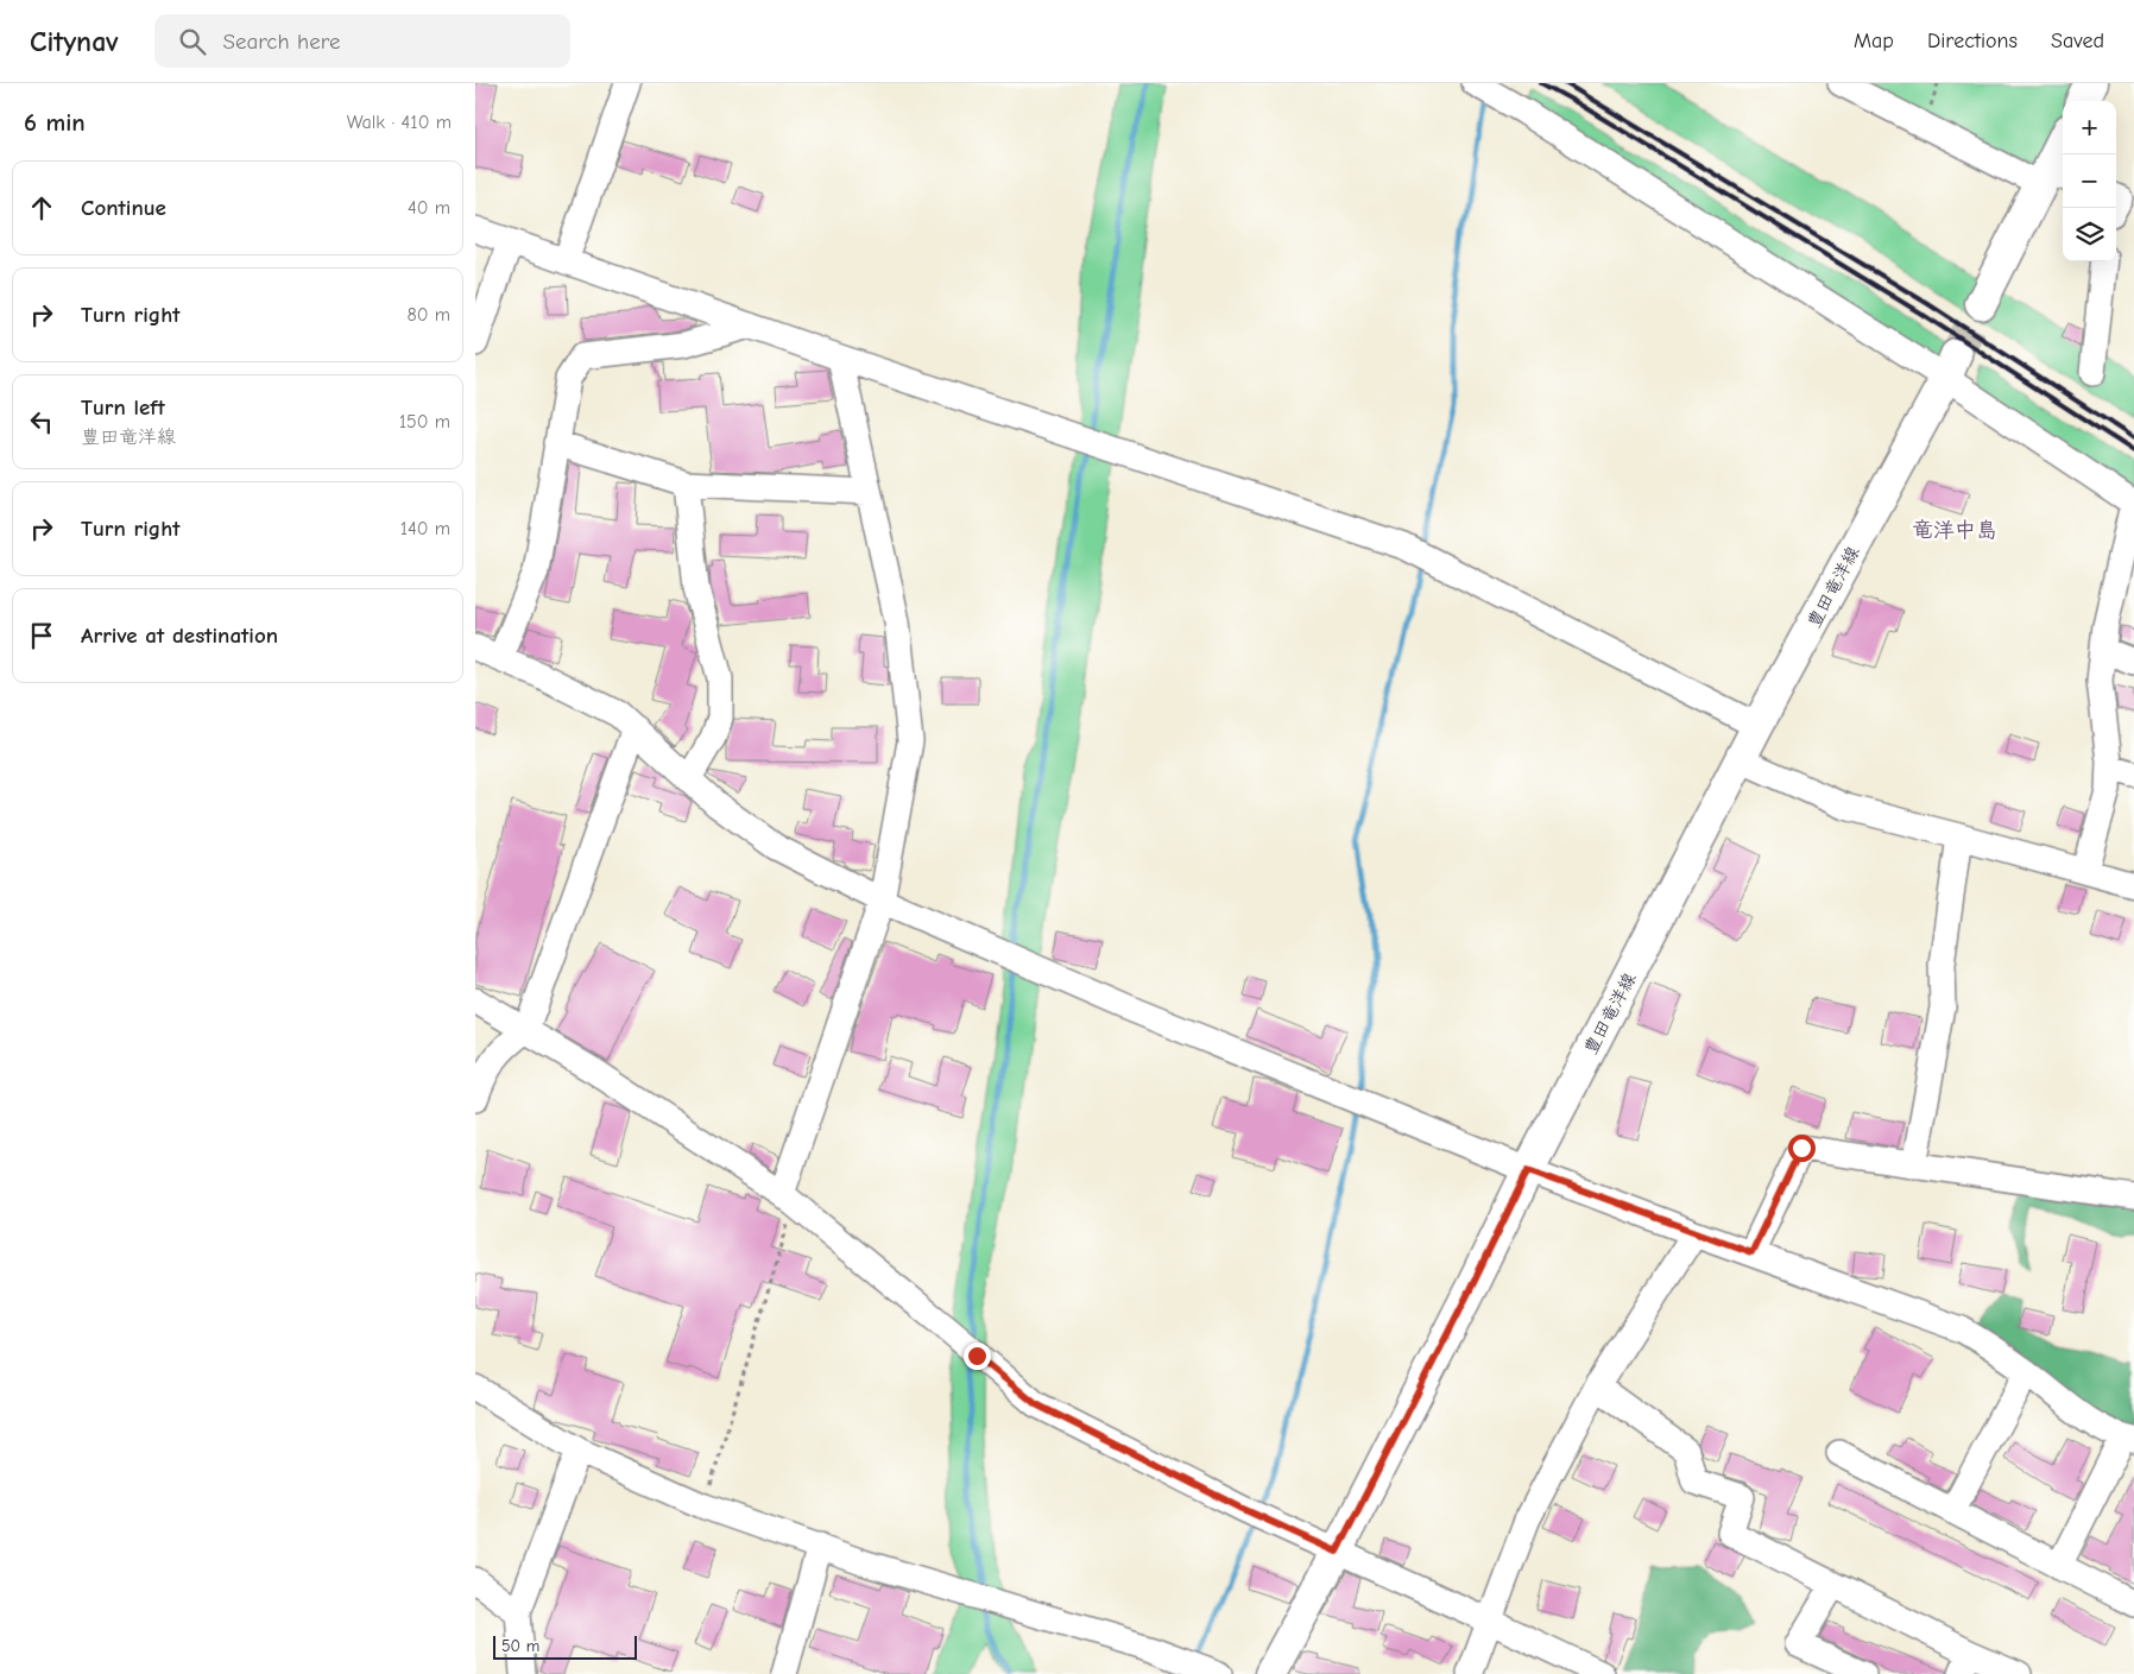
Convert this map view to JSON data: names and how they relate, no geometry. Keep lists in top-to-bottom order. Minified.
{"streets":{"main road":["豊田竜洋線"]},"districts":["竜洋中島"],"scale_bar":"50 m","page":{"header":"Citynav","search":"Search here","nav":["Map","Directions","Saved"],"heading":["6 min","Walk · 410 m"],"map_buttons":["+","−"],"list":[["Continue","40 m"],["Turn right","80 m"],["Turn left","豊田竜洋線","150 m"],["Turn right","140 m"],"Arrive at destination"],"scale":"50 m"}}
